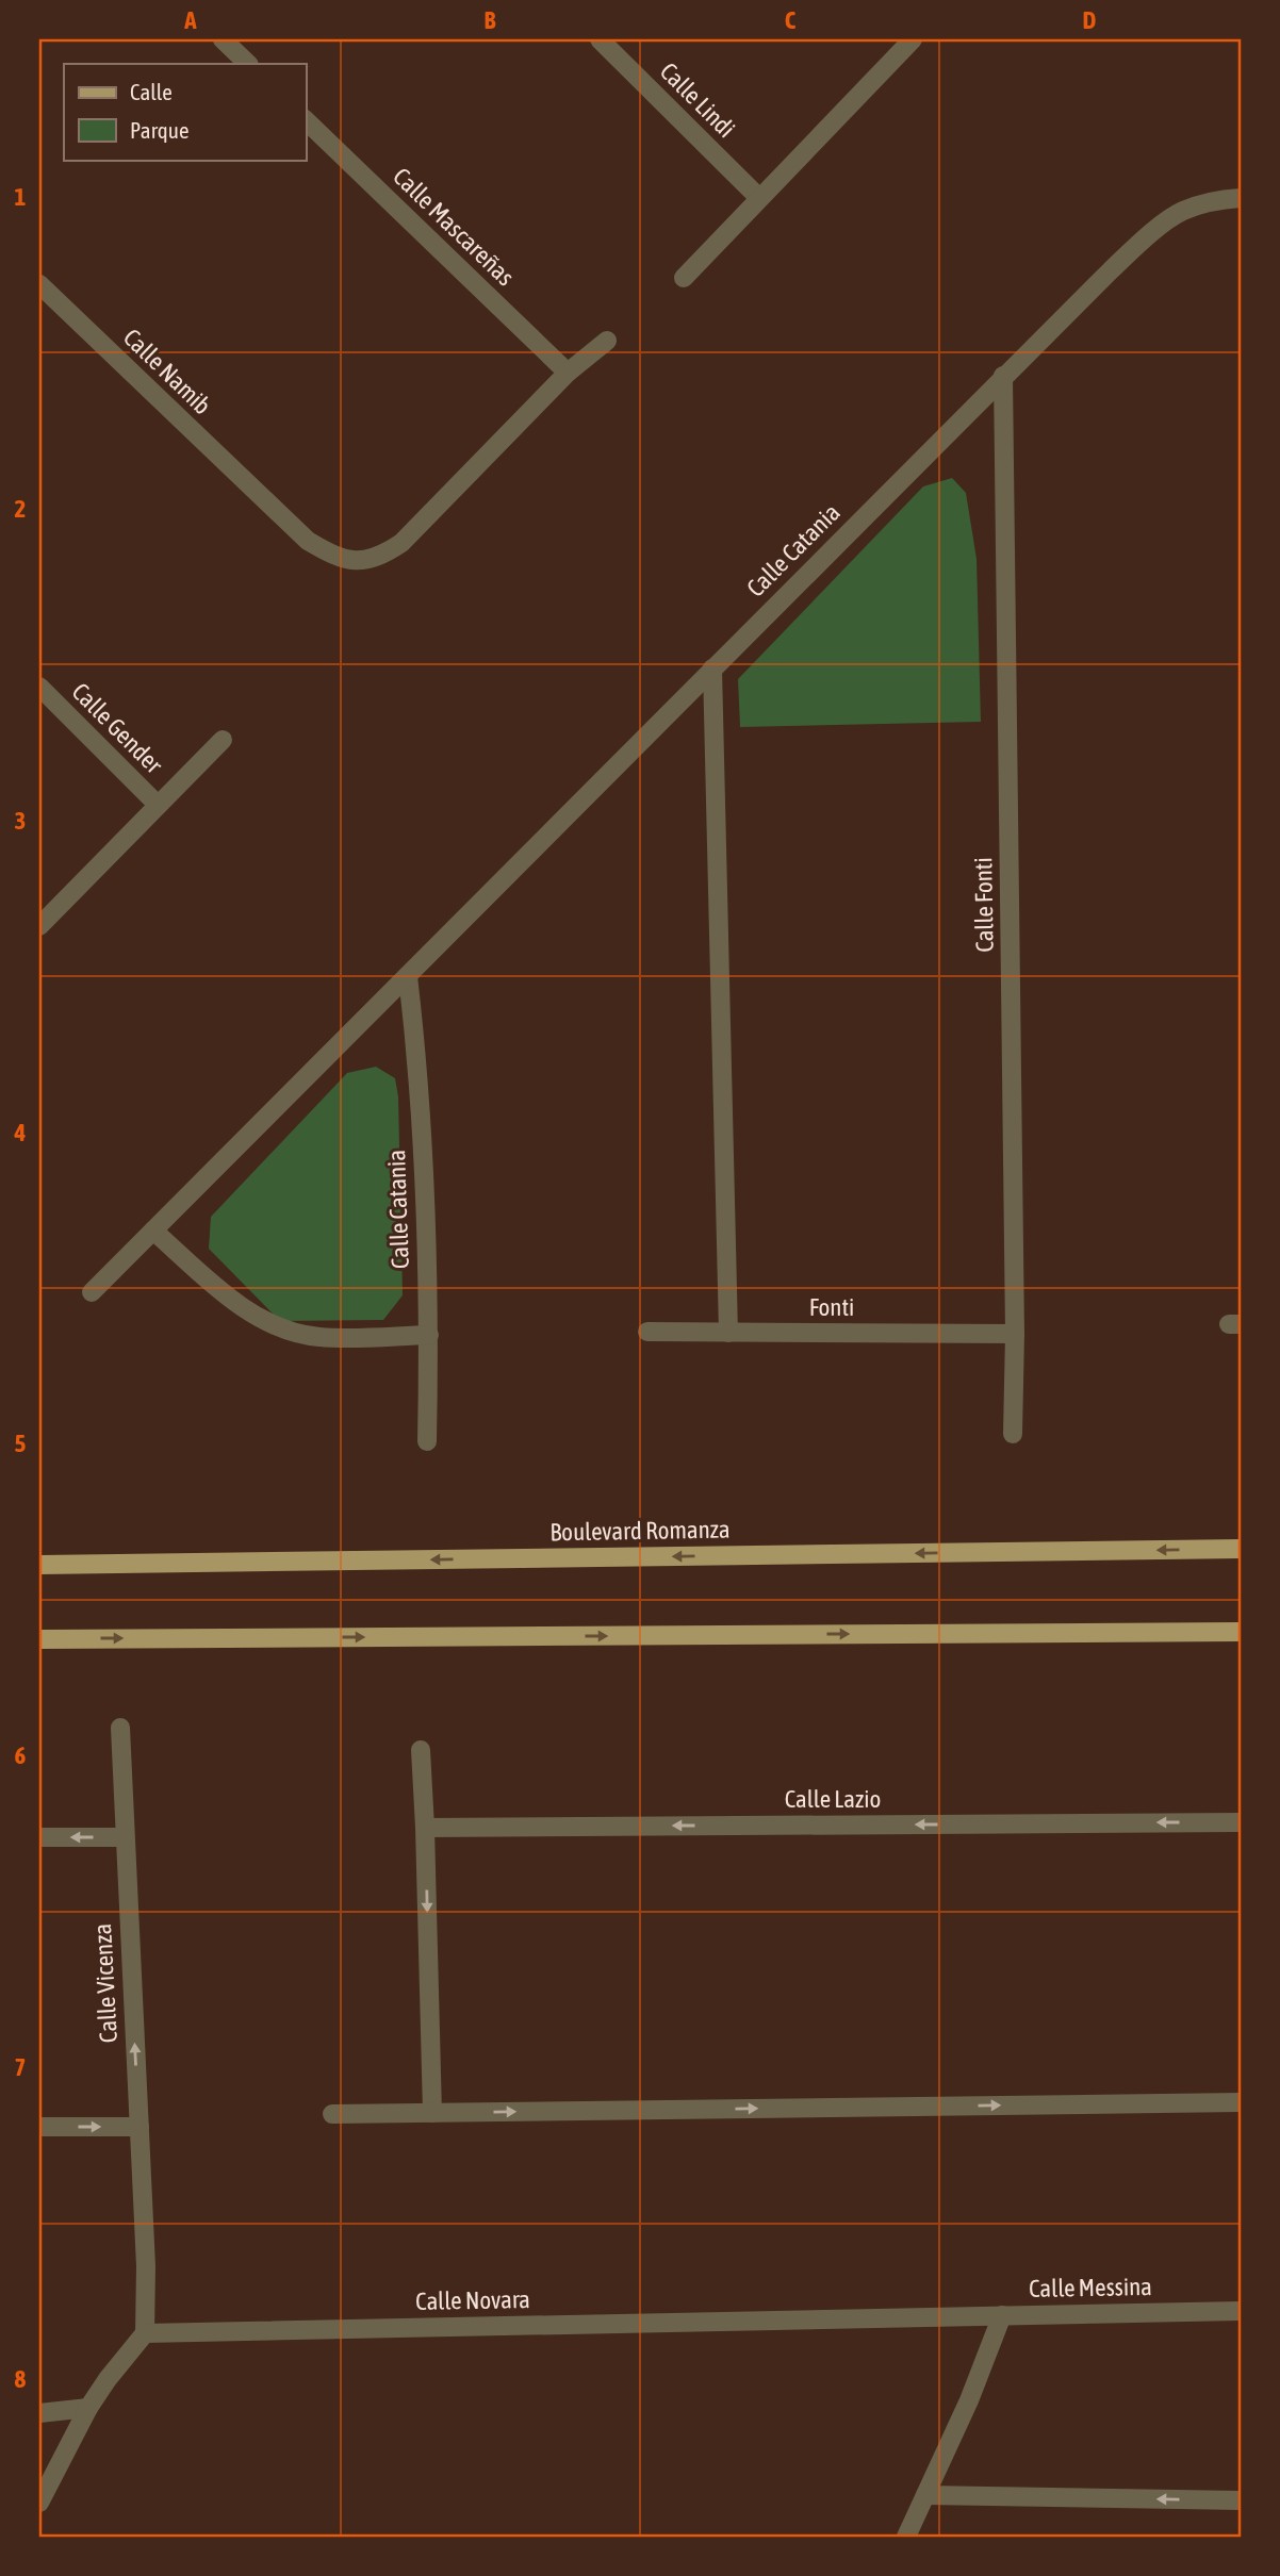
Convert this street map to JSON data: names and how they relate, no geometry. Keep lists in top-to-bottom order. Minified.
{"streets":{"main road":["Boulevard Romanza"],"street":["Calle Lindi","Calle Mascareñas","Calle Namib","Calle Catania","Calle Gender","Calle Fonti","Fonti","Calle Lazio","Calle Vicenza","Calle Messina","Calle Novara"]},"crossings":[["Calle Mascareñas","Calle Namib"],["Calle Catania","Calle Fonti"],["Calle Fonti","Fonti"],["Calle Vicenza","Calle Novara"],["Calle Messina","Calle Novara"]],"one_way":["Calle Lazio","Calle Vicenza"],"legend":["Calle","Parque"],"grid":{"columns":["A","B","C","D"],"rows":["1","2","3","4","5","6","7","8"]}}
